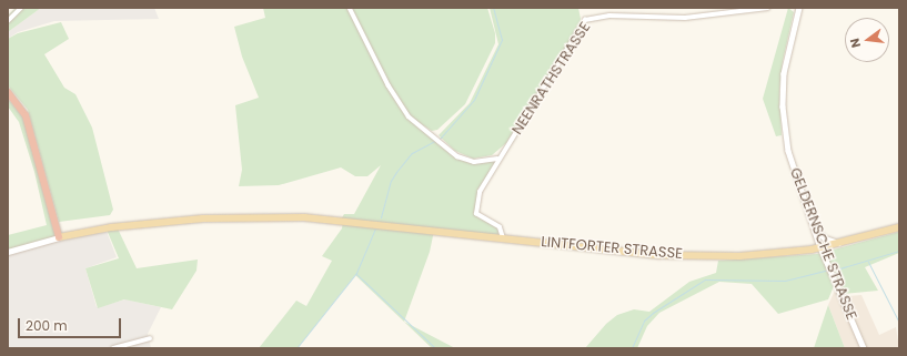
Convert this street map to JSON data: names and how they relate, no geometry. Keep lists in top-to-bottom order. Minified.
{"streets":{"main road":["GELDERNSCHE STRASSE","LINTFORTER STRASSE"],"street":["NEENRATHSTRASSE"]},"crossings":[["NEENRATHSTRASSE","LINTFORTER STRASSE"],["GELDERNSCHE STRASSE","LINTFORTER STRASSE"]],"scale_bar":"200 m","north":"left"}
